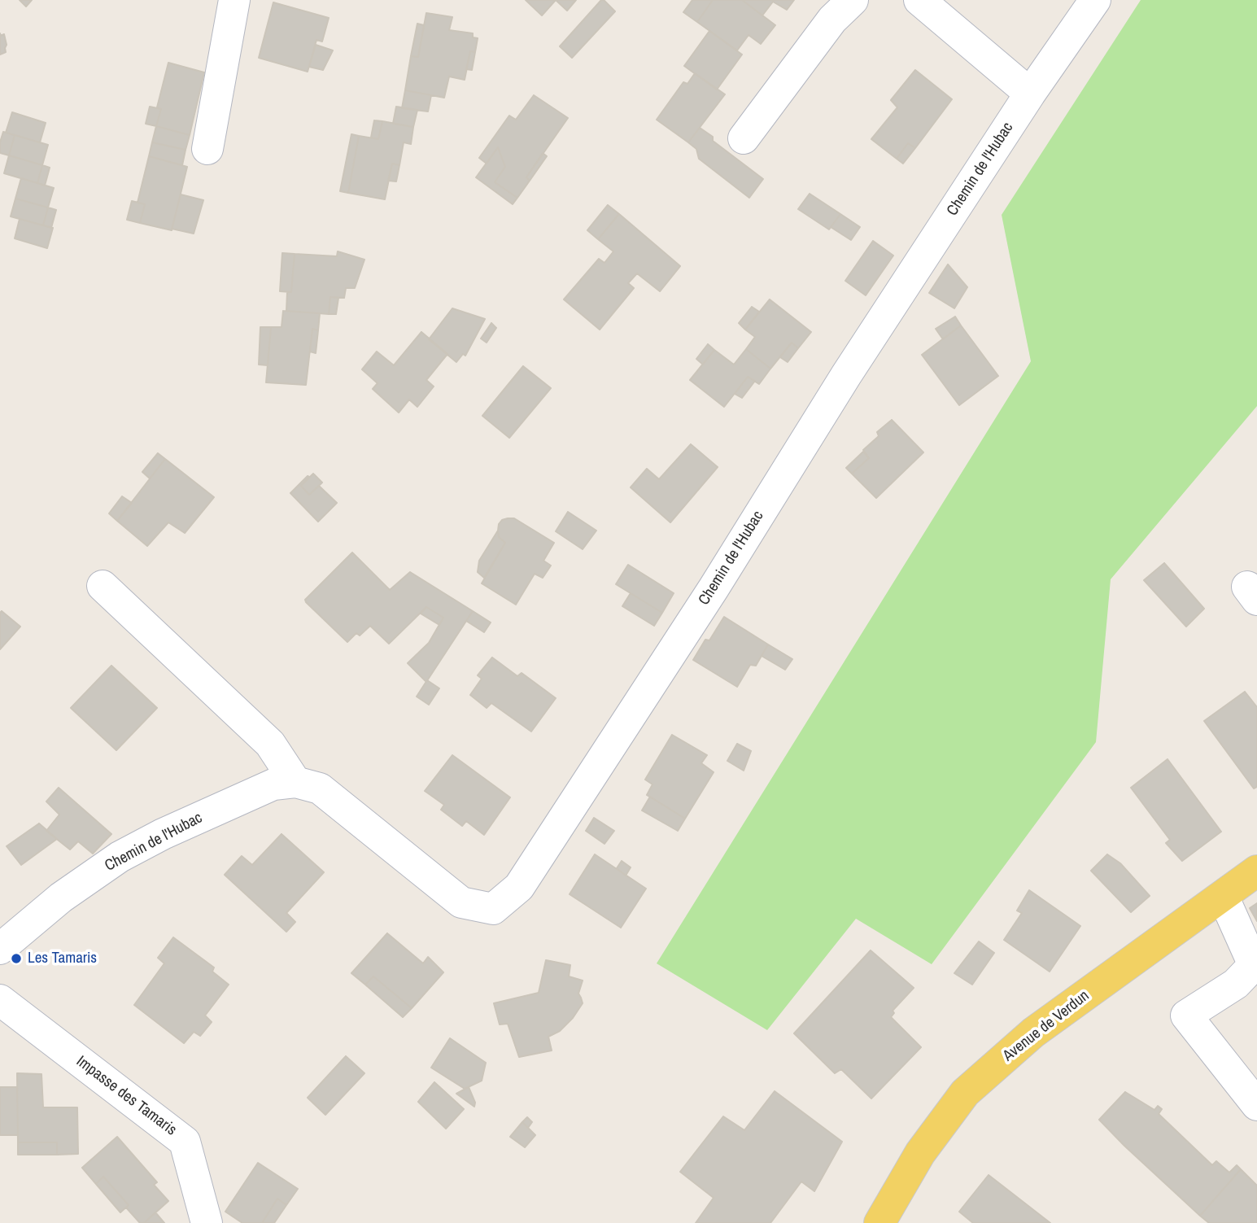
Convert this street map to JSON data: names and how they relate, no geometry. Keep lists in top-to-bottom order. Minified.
{"streets":{"main road":["Avenue de Verdun"],"street":["Chemin de l'Hubac","Impasse des Tamaris"]},"places":["Les Tamaris"]}
